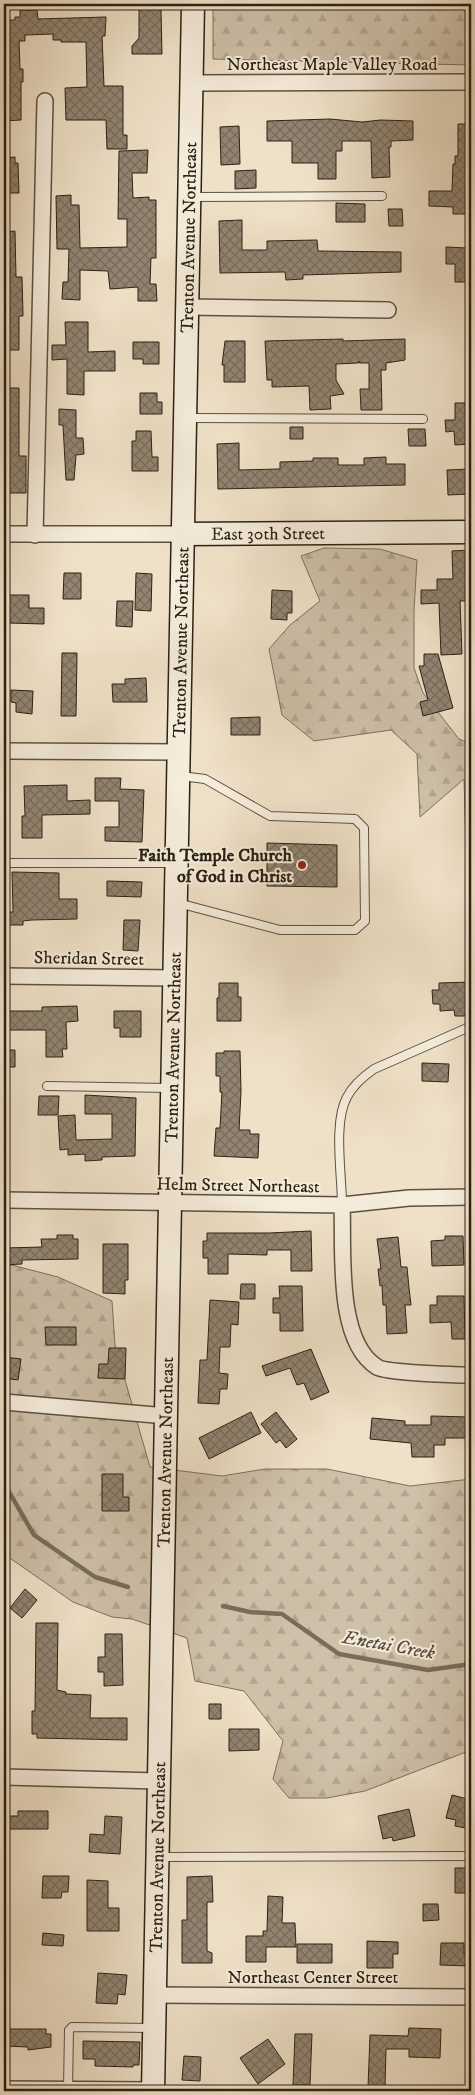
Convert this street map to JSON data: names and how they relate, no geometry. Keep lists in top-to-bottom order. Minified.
{"streets":{"main road":["Trenton Avenue Northeast","East 30th Street"],"street":["Northeast Maple Valley Road","Sheridan Street","Helm Street Northeast","Northeast Center Street"]},"crossings":[["Northeast Maple Valley Road","Trenton Avenue Northeast"],["Trenton Avenue Northeast","East 30th Street"],["Trenton Avenue Northeast","Sheridan Street"],["Trenton Avenue Northeast","Helm Street Northeast"],["Trenton Avenue Northeast","Northeast Center Street"]],"water":["Enetai Creek"],"places":["Faith Temple Church of God in Christ"]}
